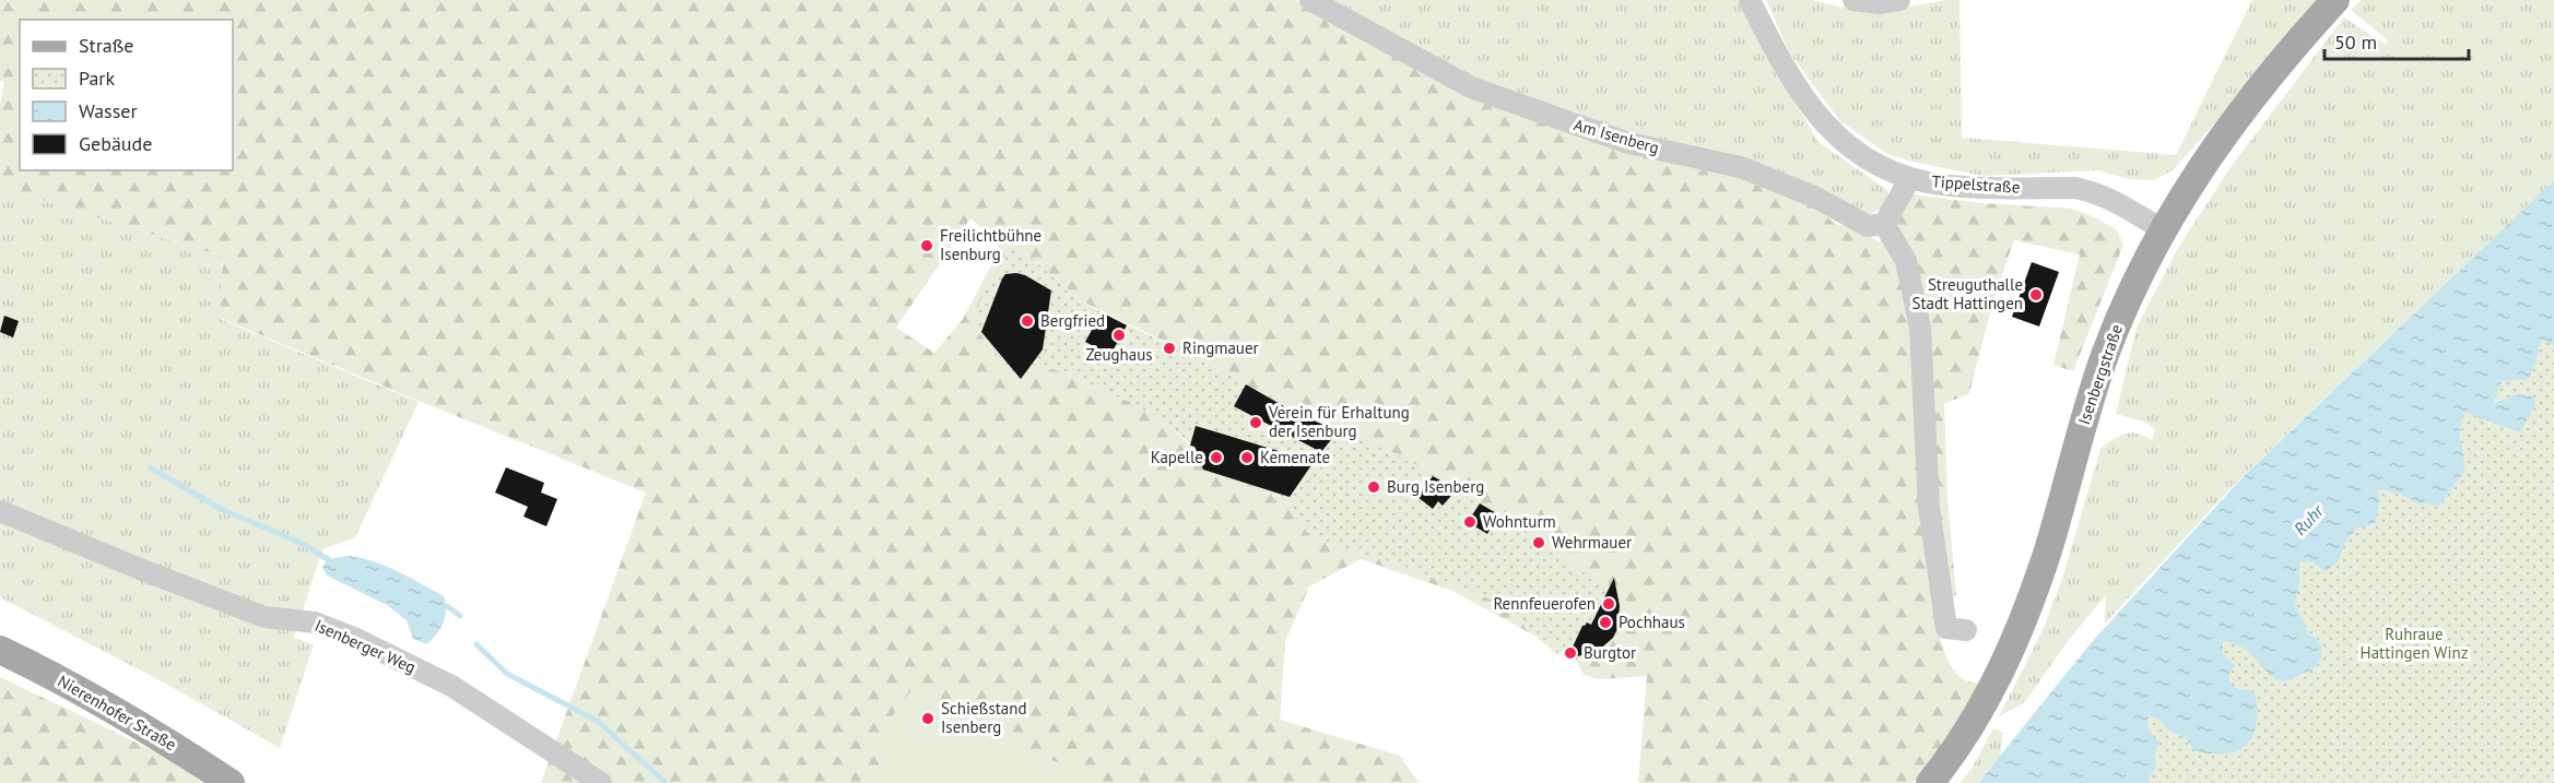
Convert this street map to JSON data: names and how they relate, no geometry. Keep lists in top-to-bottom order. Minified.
{"streets":{"main road":["Isenbergstraße","Nierenhofer Straße"],"street":["Am Isenberg","Tippelstraße","Isenberger Weg"]},"crossings":[["Tippelstraße","Isenbergstraße"]],"water":["Ruhr"],"parks":["Ruhraue Hattingen Winz"],"places":["Freilichtbühne Isenburg","Streuguthalle Stadt Hattingen","Bergfried","Zeughaus","Ringmauer","Verein für Erhaltung der Isenburg","Kapelle","Kemenate","Burg Isenberg","Wohnturm","Wehrmauer","Rennfeuerofen","Pochhaus","Burgtor","Schießstand Isenberg"],"legend":["Straße","Park","Wasser","Gebäude"],"scale_bar":"50 m"}
